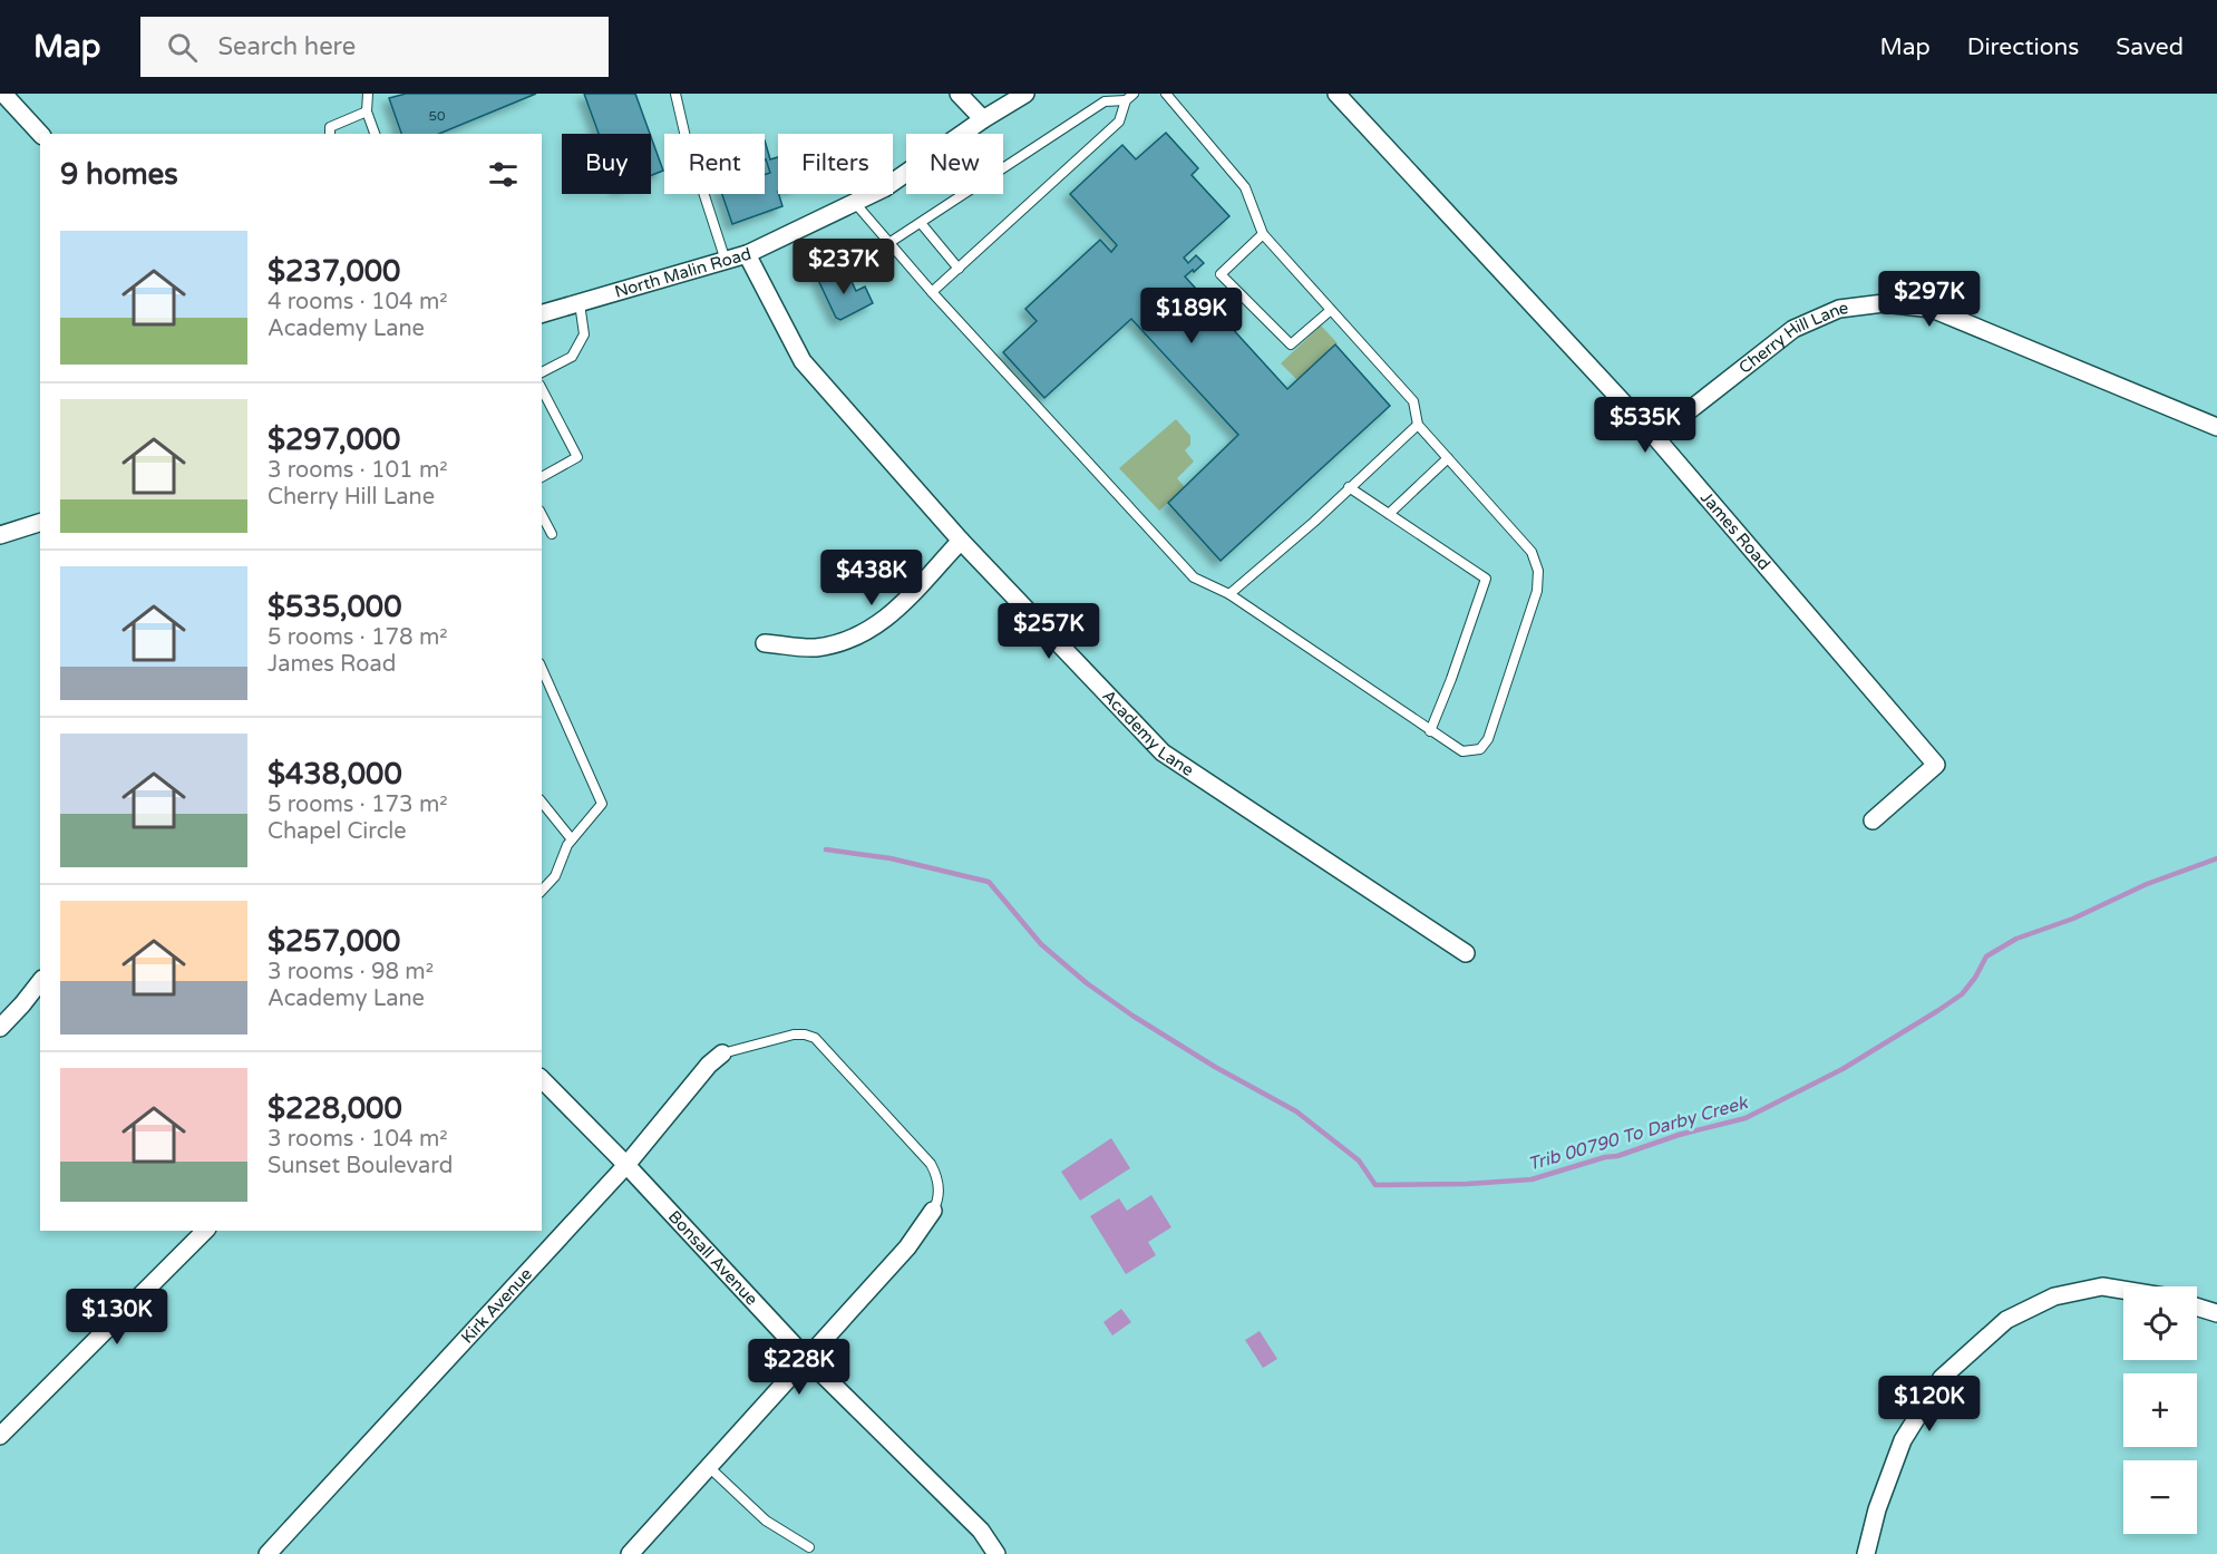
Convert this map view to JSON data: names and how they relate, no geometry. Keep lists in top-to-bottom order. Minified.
{"streets":{"street":["North Malin Road","Cherry Hill Lane","James Road","Academy Lane","Bonsall Avenue","Kirk Avenue"]},"crossings":[["North Malin Road","Academy Lane"],["Cherry Hill Lane","James Road"],["Bonsall Avenue","Kirk Avenue"]],"water":["Trib 00790 To Darby Creek"],"house_numbers":["50"],"page":{"header":"Map","search":"Search here","nav":["Map","Directions","Saved"],"chip":["Buy","Rent","Filters","New"],"heading":"9 homes","list":[{"name":"$237,000","note":"4 rooms · 104 m² · Academy Lane"},{"name":"$297,000","note":"3 rooms · 101 m² · Cherry Hill Lane"},{"name":"$535,000","note":"5 rooms · 178 m² · James Road"},{"name":"$438,000","note":"5 rooms · 173 m² · Chapel Circle"},{"name":"$257,000","note":"3 rooms · 98 m² · Academy Lane"},{"name":"$228,000","note":"3 rooms · 104 m² · Sunset Boulevard"}],"price":["$237K","$297K","$189K","$535K","$438K","$257K","$130K","$228K","$120K"],"map_buttons":["+","−"]}}
